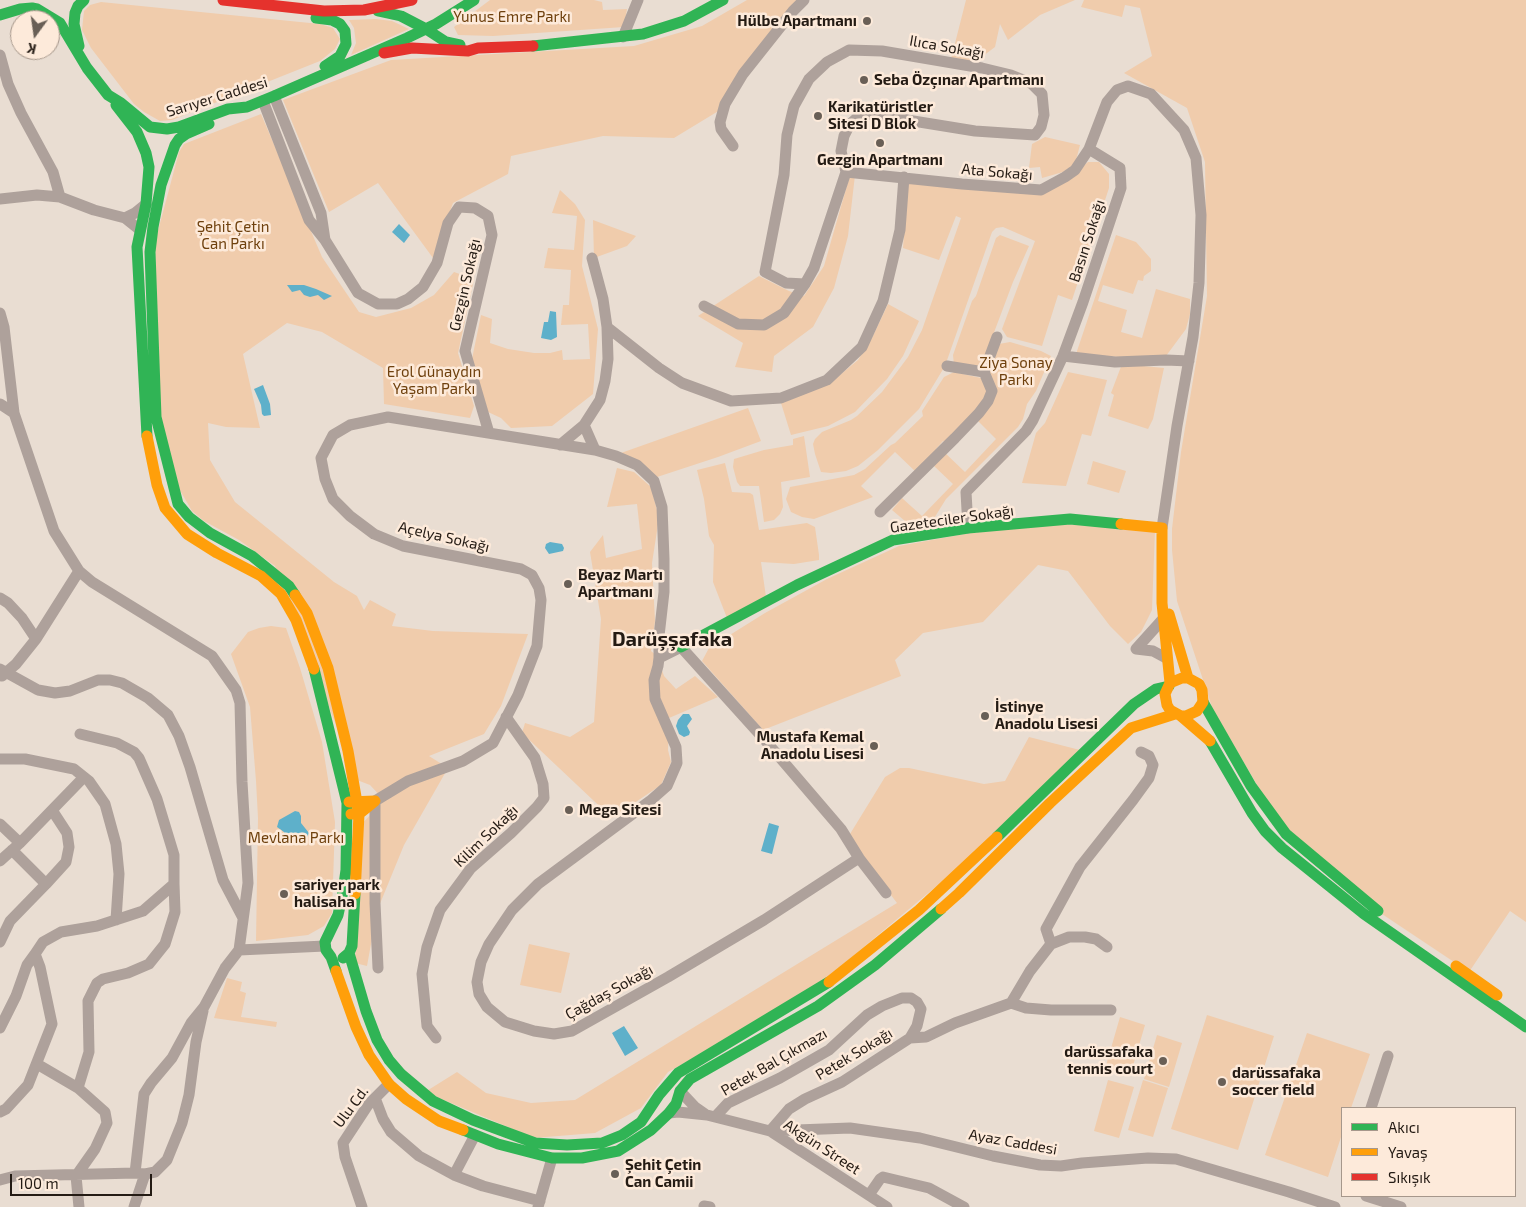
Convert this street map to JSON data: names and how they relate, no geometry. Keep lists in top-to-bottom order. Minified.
{"streets":{"main road":["Sarıyer Caddesi","Gazeteciler Sokağı"],"street":["Ilıca Sokağı","Ata Sokağı","Basın Sokağı","Gezgin Sokağı","Açelya Sokağı","Kilim Sokağı","Çağdaş Sokağı","Petek Sokağı","Petek Bal Çıkmazı","Ulu Cd.","Ayaz Caddesi","Akgün Street"]},"crossings":[["Ilıca Sokağı","Ata Sokağı"],["Sarıyer Caddesi","Gezgin Sokağı"],["Ata Sokağı","Basın Sokağı"],["Ata Sokağı","Gazeteciler Sokağı"],["Basın Sokağı","Gazeteciler Sokağı"],["Gezgin Sokağı","Açelya Sokağı"],["Açelya Sokağı","Kilim Sokağı"],["Açelya Sokağı","Çağdaş Sokağı"],["Petek Sokağı","Petek Bal Çıkmazı"],["Petek Sokağı","Ayaz Caddesi"],["Petek Sokağı","Akgün Street"],["Petek Bal Çıkmazı","Akgün Street"],["Ayaz Caddesi","Akgün Street"]],"districts":["Darüşşafaka"],"parks":["Yunus Emre Parkı","Şehit Çetin Can Parkı","Ziya Sonay Parkı","Erol Günaydın Yaşam Parkı","Mevlana Parkı"],"places":["Hülbe Apartmanı","Seba Özçınar Apartmanı","Karikatüristler Sitesi D Blok","Gezgin Apartmanı","Beyaz Martı Apartmanı","İstinye Anadolu Lisesi","Mustafa Kemal Anadolu Lisesi","Mega Sitesi","sariyer park halisaha","darüssafaka tennis court","darüssafaka soccer field","Şehit Çetin Can Camii"],"legend":["Akıcı","Yavaş","Sıkışık"],"scale_bar":"100 m","north":"bottom"}
